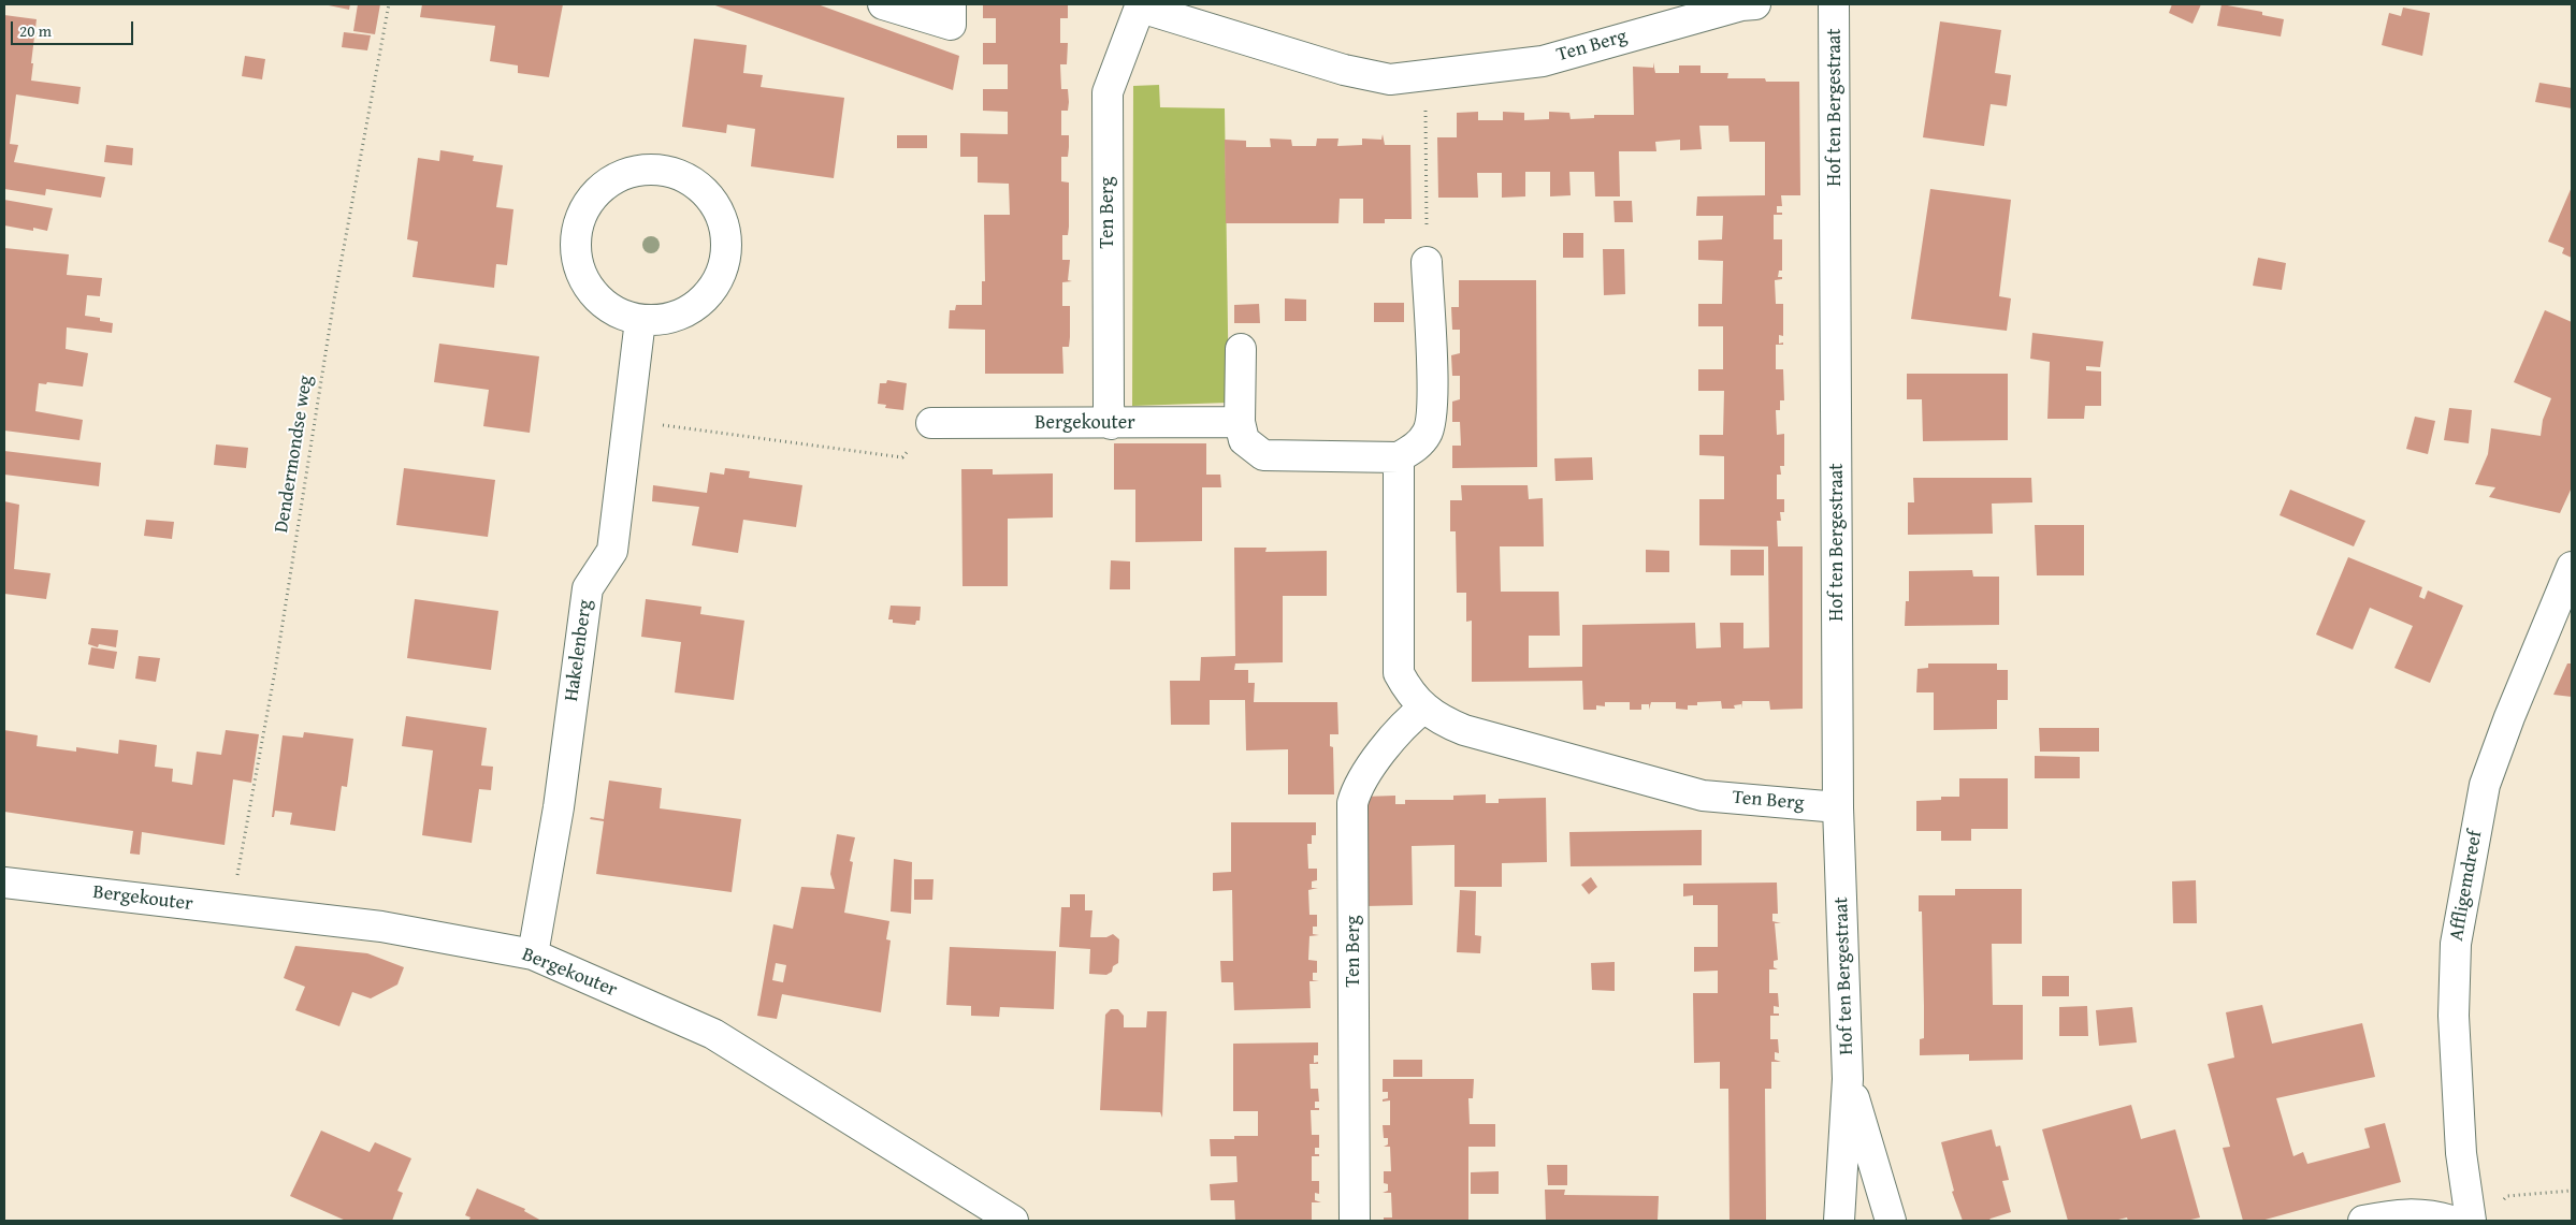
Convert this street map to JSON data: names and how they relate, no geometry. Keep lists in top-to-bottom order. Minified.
{"streets":{"street":["Ten Berg","Hof ten Bergestraat","Bergekouter","Hakelenberg","Affligemdreef"],"path":["Dendermondse weg"]},"crossings":[["Ten Berg","Hof ten Bergestraat"],["Ten Berg","Bergekouter"],["Bergekouter","Dendermondse weg"],["Bergekouter","Hakelenberg"]],"scale_bar":"20 m"}
